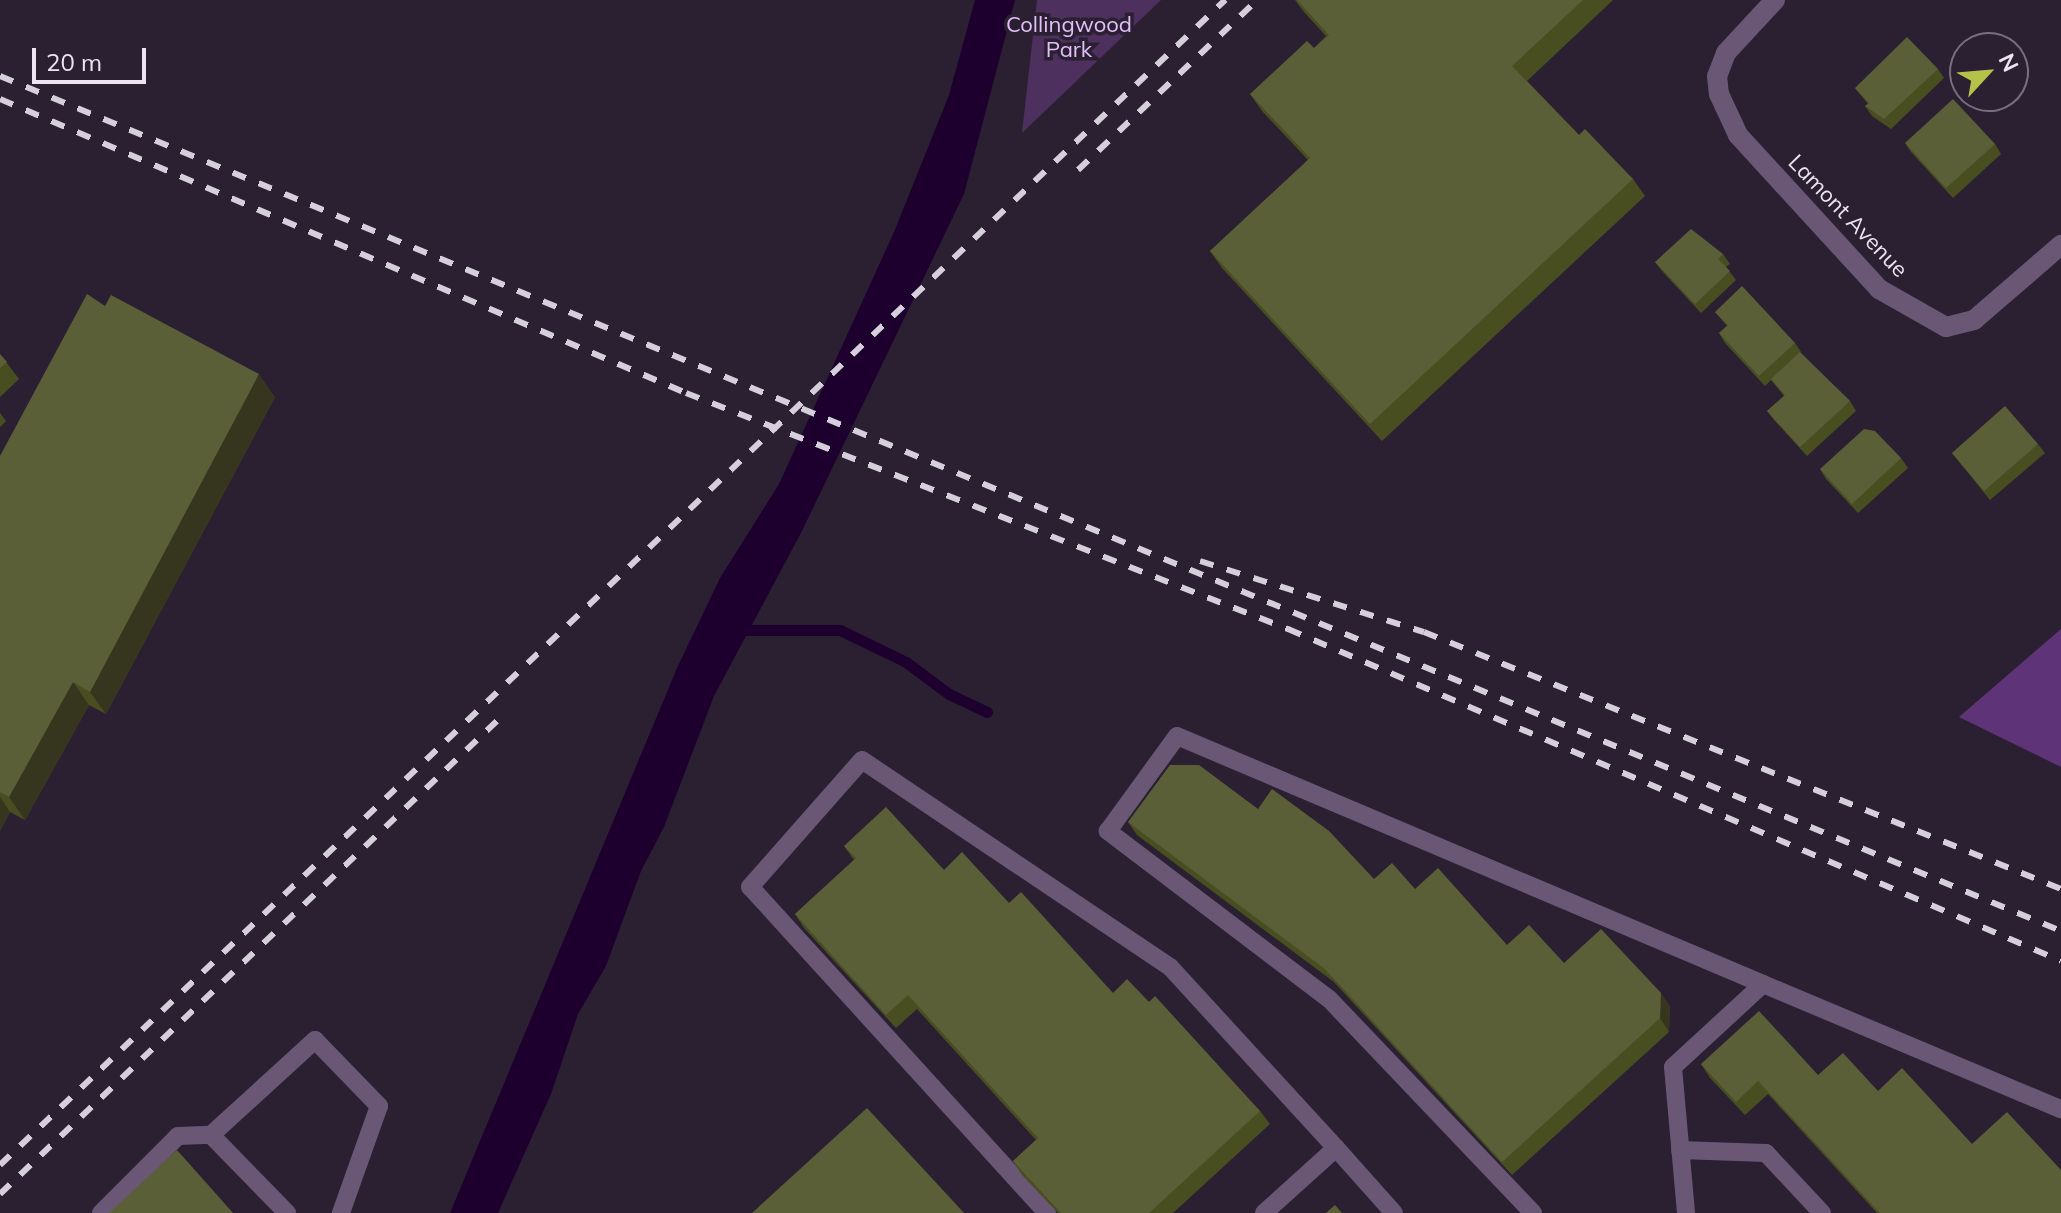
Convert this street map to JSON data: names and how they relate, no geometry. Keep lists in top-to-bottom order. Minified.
{"streets":{"street":["Lamont Avenue"]},"parks":["Collingwood Park"],"scale_bar":"20 m","north":"top right"}
